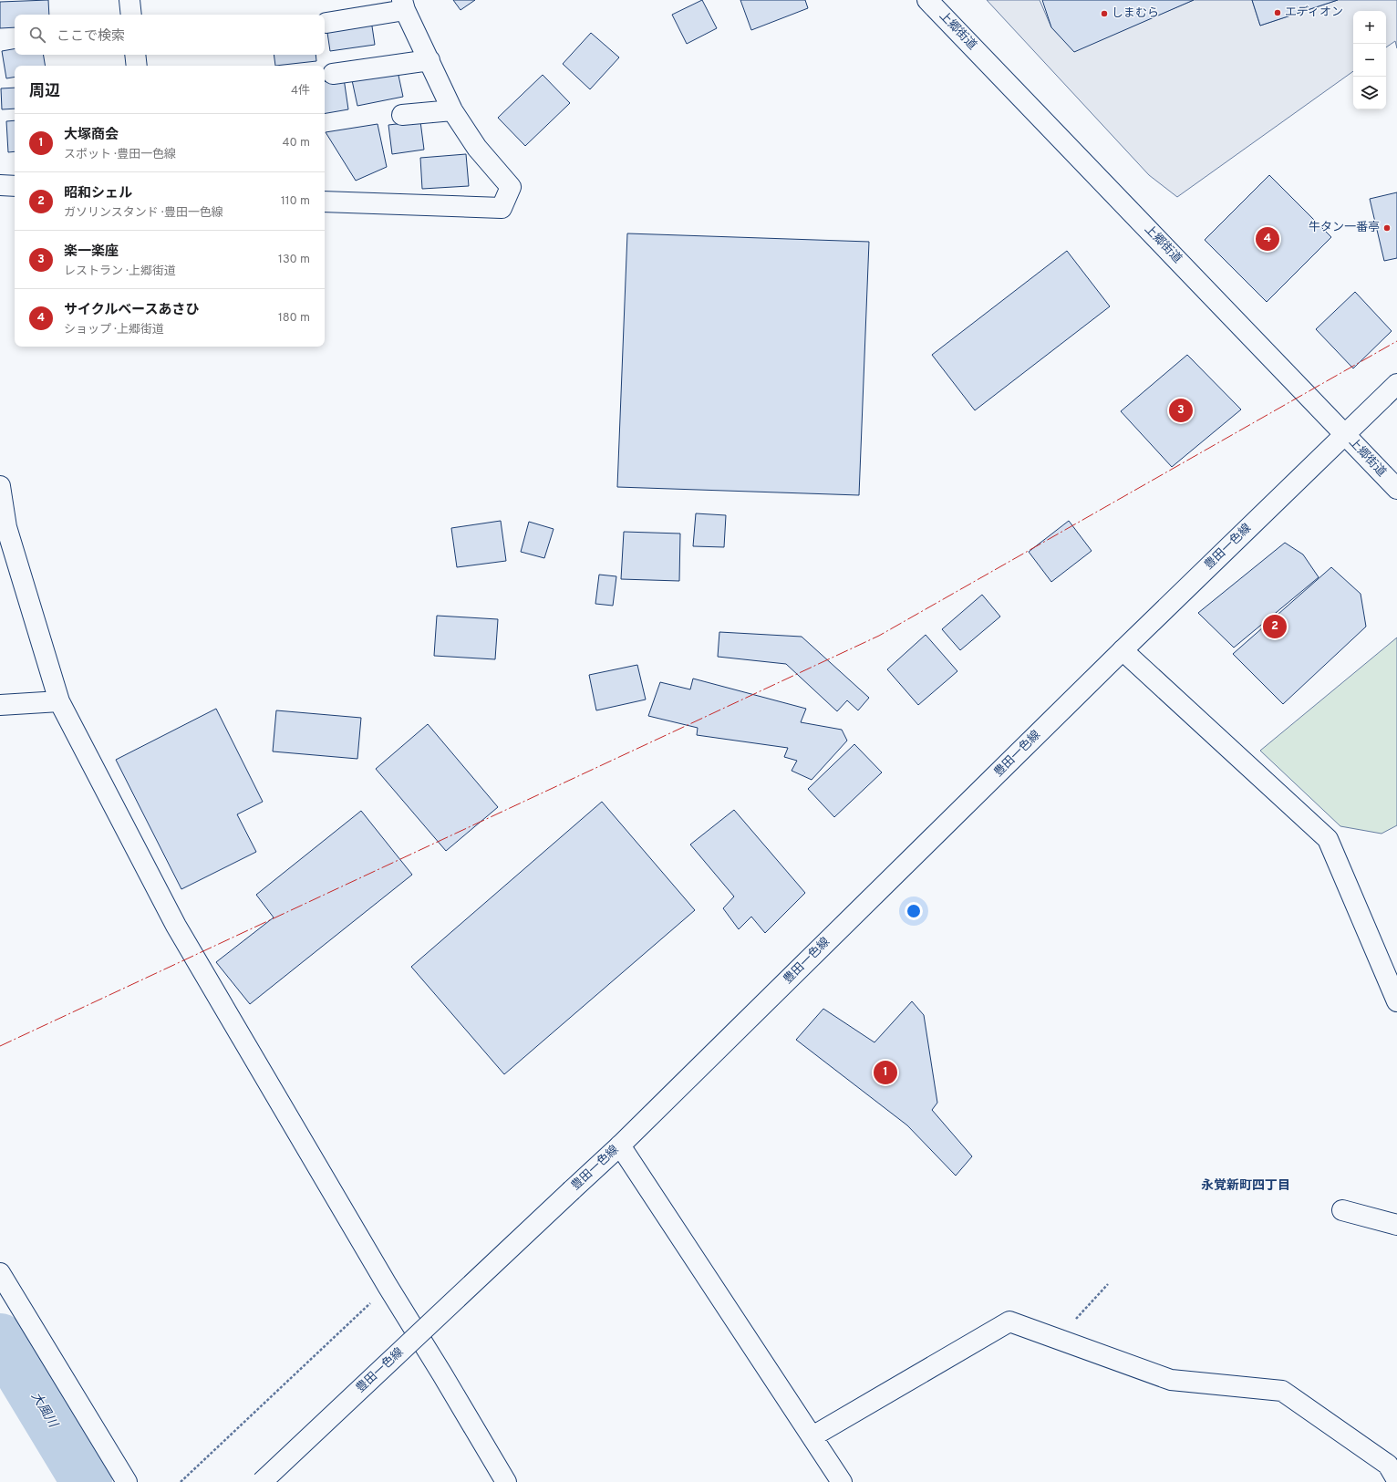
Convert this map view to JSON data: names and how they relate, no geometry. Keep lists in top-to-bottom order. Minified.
{"streets":{"street":["上郷街道","豊田一色線"]},"crossings":[["上郷街道","豊田一色線"]],"districts":["永覚新町四丁目"],"water":["大風川"],"places":["エディオン","しまむら","牛タン一番亭"],"page":{"map_buttons":["+","−"],"search":"ここで検索","heading":["周辺","4件"],"list":[{"mark":"1","name":"大塚商会","note":"スポット · 豊田一色線","value":"40 m"},{"mark":"2","name":"昭和シェル","note":"ガソリンスタンド · 豊田一色線","value":"110 m"},{"mark":"3","name":"楽一楽座","note":"レストラン · 上郷街道","value":"130 m"},{"mark":"4","name":"サイクルベースあさひ","note":"ショップ · 上郷街道","value":"180 m"}],"pins":["4","3","2","1"]}}
